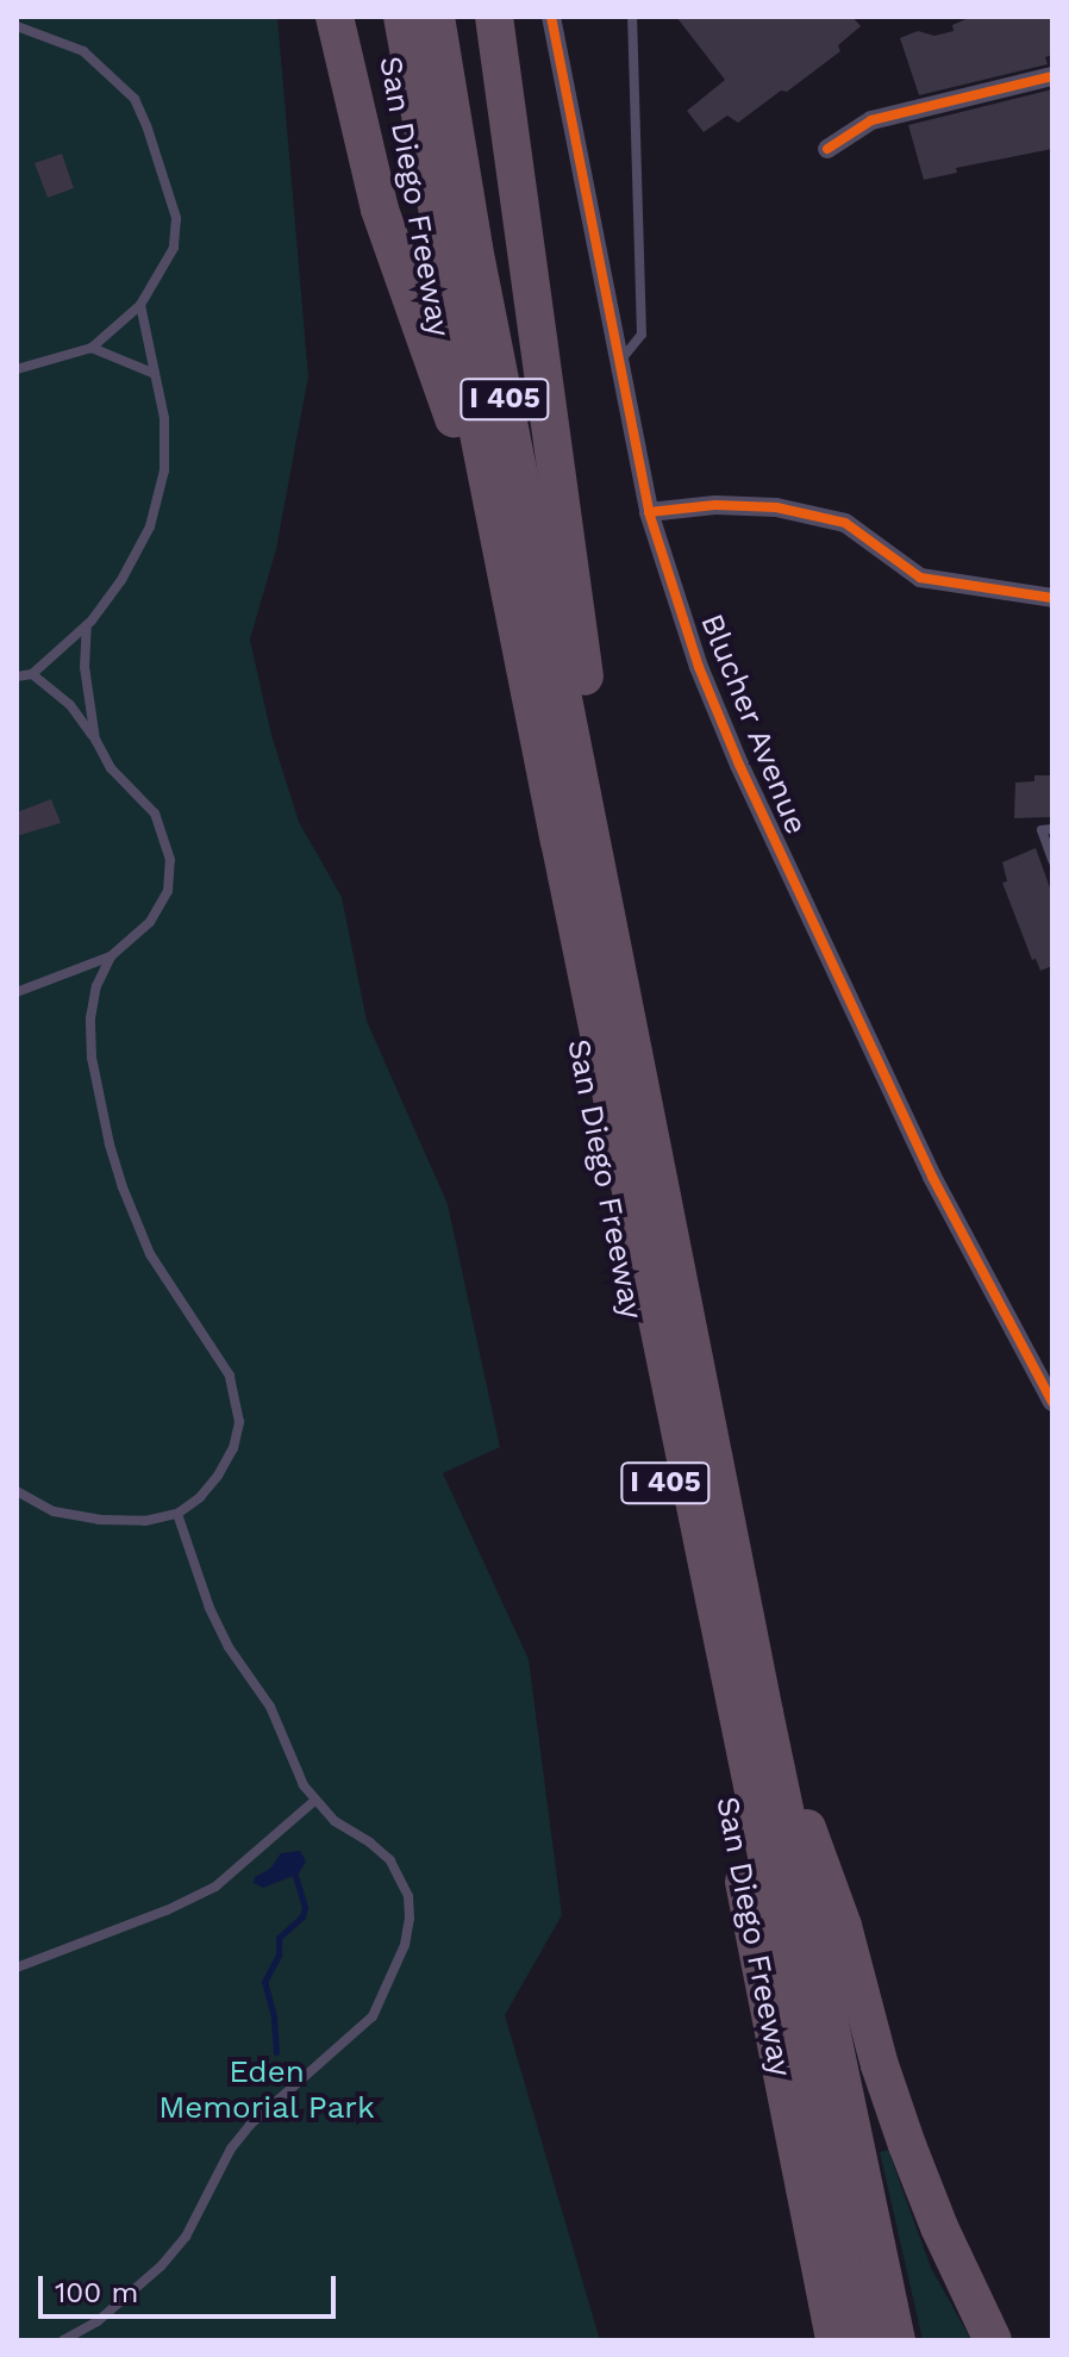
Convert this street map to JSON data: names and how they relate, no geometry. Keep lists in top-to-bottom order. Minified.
{"streets":{"highway":["San Diego Freeway","I 405"],"street":["Blucher Avenue"]},"parks":["Eden Memorial Park"],"scale_bar":"100 m"}
